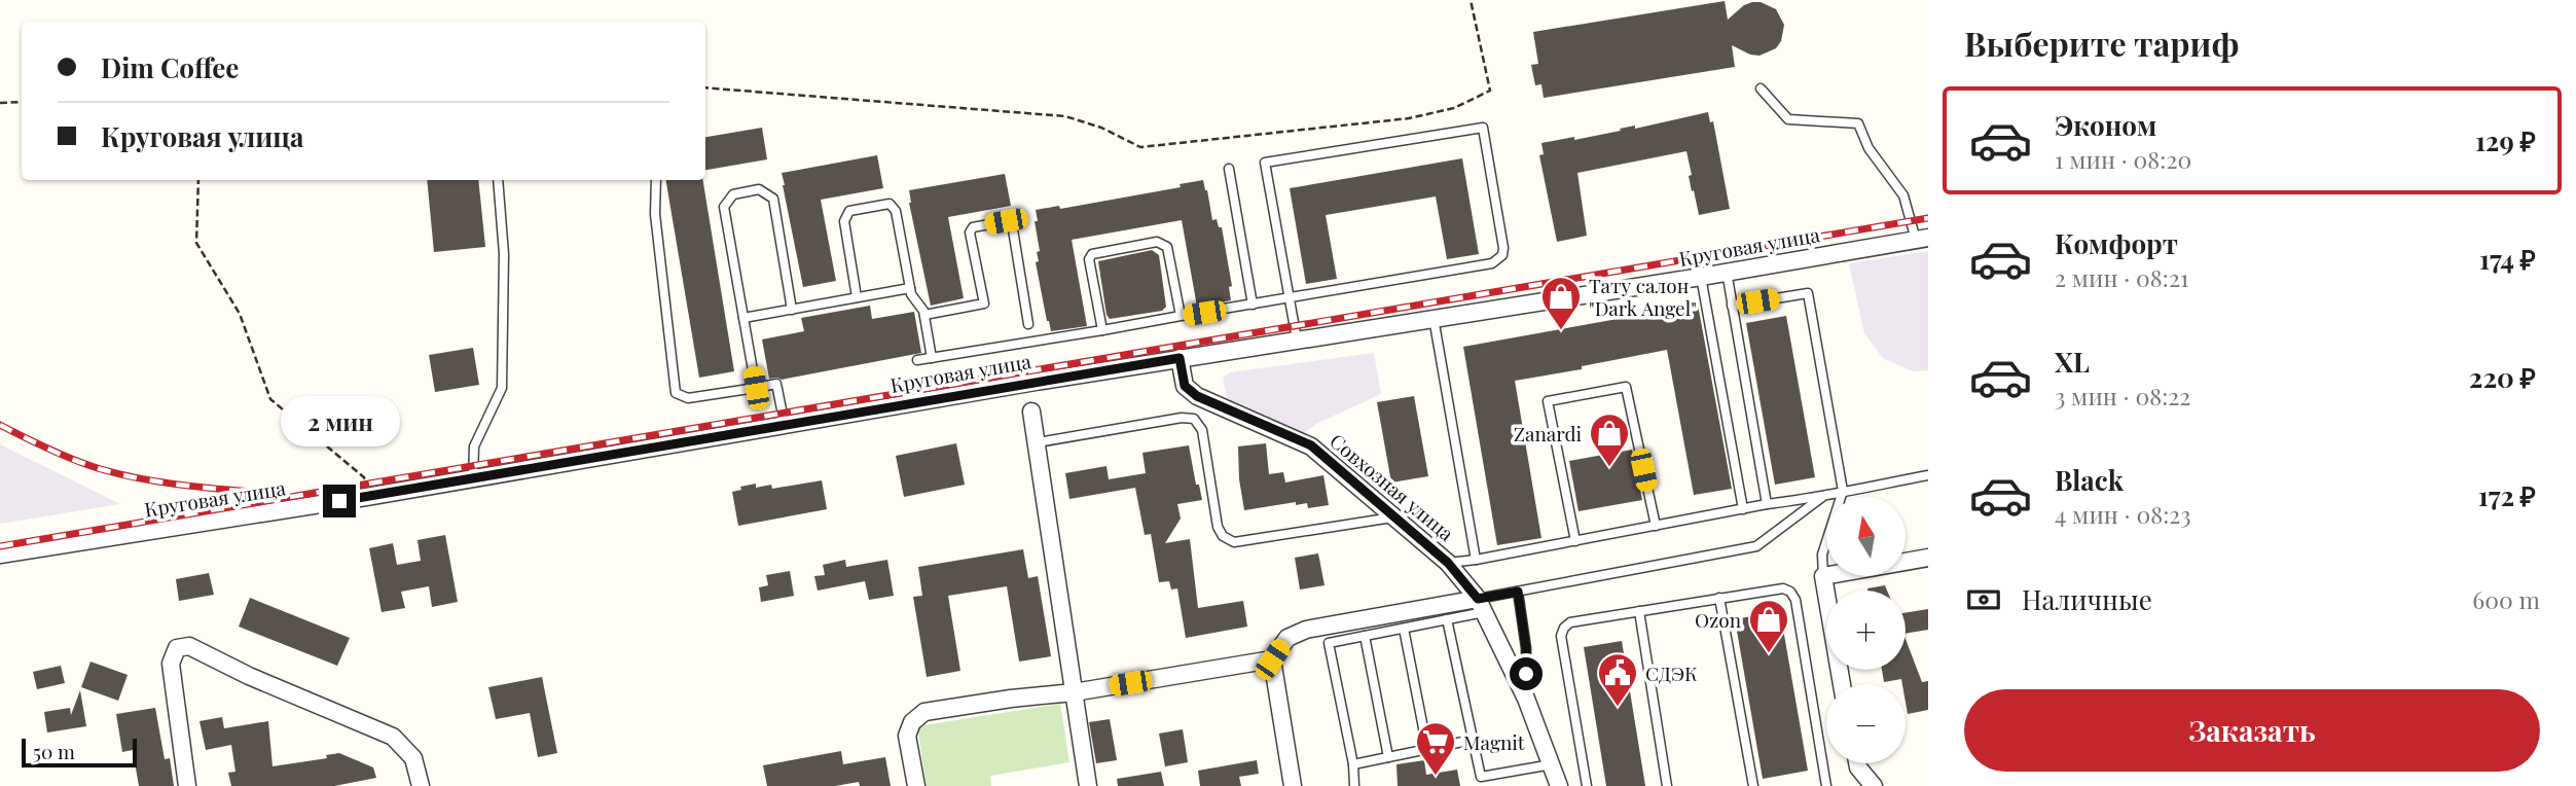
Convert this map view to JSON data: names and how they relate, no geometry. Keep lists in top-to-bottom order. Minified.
{"streets":{"street":["Круговая улица","Совхозная улица"]},"crossings":[["Круговая улица","Совхозная улица"]],"places":{"shop":["Тату салон \"Dark Angel\"","Zanardi","Ozon"],"public building":["СДЭК"],"supermarket":["Magnit"]},"scale_bar":"50 m","north":"top","page":{"heading":"Выберите тариф","banner":["Dim Coffee","Круговая улица"],"list":[{"name":"Эконом","note":"1 мин · 08:20","value":"129 ₽"},{"name":"Комфорт","note":"2 мин · 08:21","value":"174 ₽"},{"name":"XL","note":"3 мин · 08:22","value":"220 ₽"},{"name":"Black","note":"4 мин · 08:23","value":"172 ₽"}],"bubble":"2 мин","map_buttons":["+","−"],"pay":["Наличные","600 m"],"buttons":"Заказать","scale":"50 m"}}
